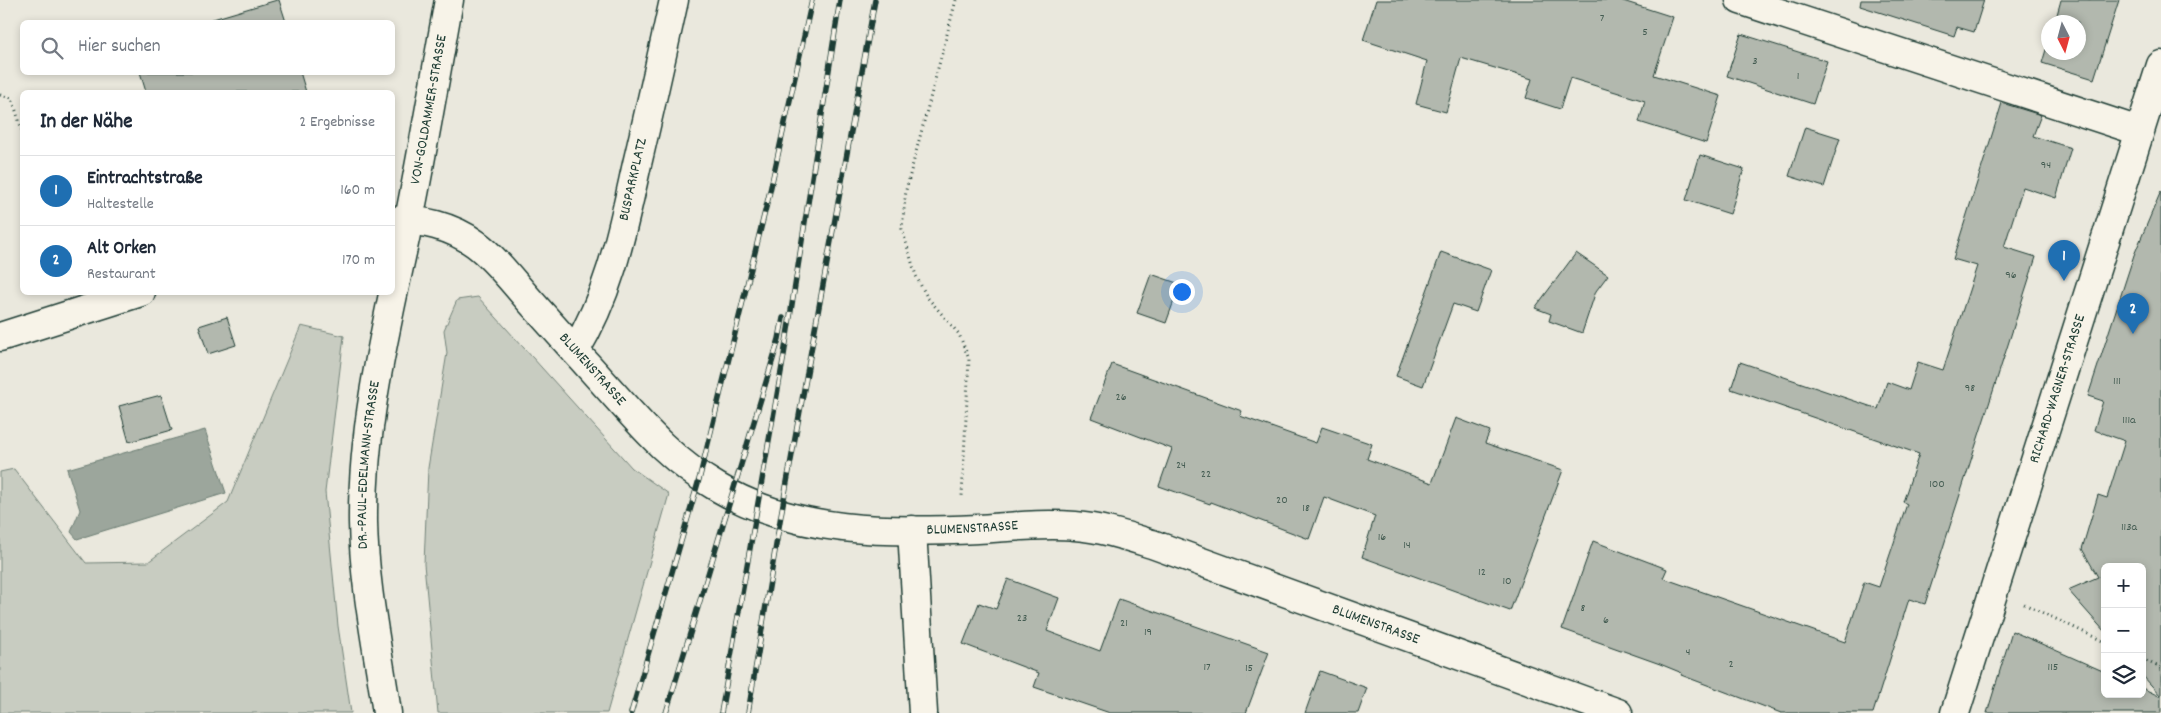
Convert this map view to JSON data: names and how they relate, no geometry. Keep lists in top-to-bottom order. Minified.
{"streets":{"street":["VON-GOLDAMMER-STRASSE","BUSPARKPLATZ","BLUMENSTRASSE","RICHARD-WAGNER-STRASSE","DR.-PAUL-EDELMANN-STRASSE"]},"crossings":[["VON-GOLDAMMER-STRASSE","BLUMENSTRASSE"],["VON-GOLDAMMER-STRASSE","DR.-PAUL-EDELMANN-STRASSE"],["BUSPARKPLATZ","BLUMENSTRASSE"],["BLUMENSTRASSE","DR.-PAUL-EDELMANN-STRASSE"]],"house_numbers":["7","5","3","1","94","96","111","98","26","111a","24","22","100","20","18","113a","16","14","12","10","8","23","6","21","19","4","2","17","115","15"],"north":"bottom","page":{"search":"Hier suchen","heading":["In der Nähe","2 Ergebnisse"],"list":[{"mark":"1","name":"Eintrachtstraße","note":"Haltestelle","value":"160 m"},{"mark":"2","name":"Alt Orken","note":"Restaurant","value":"170 m"}],"pins":["1","2"],"map_buttons":["+","−"]}}
